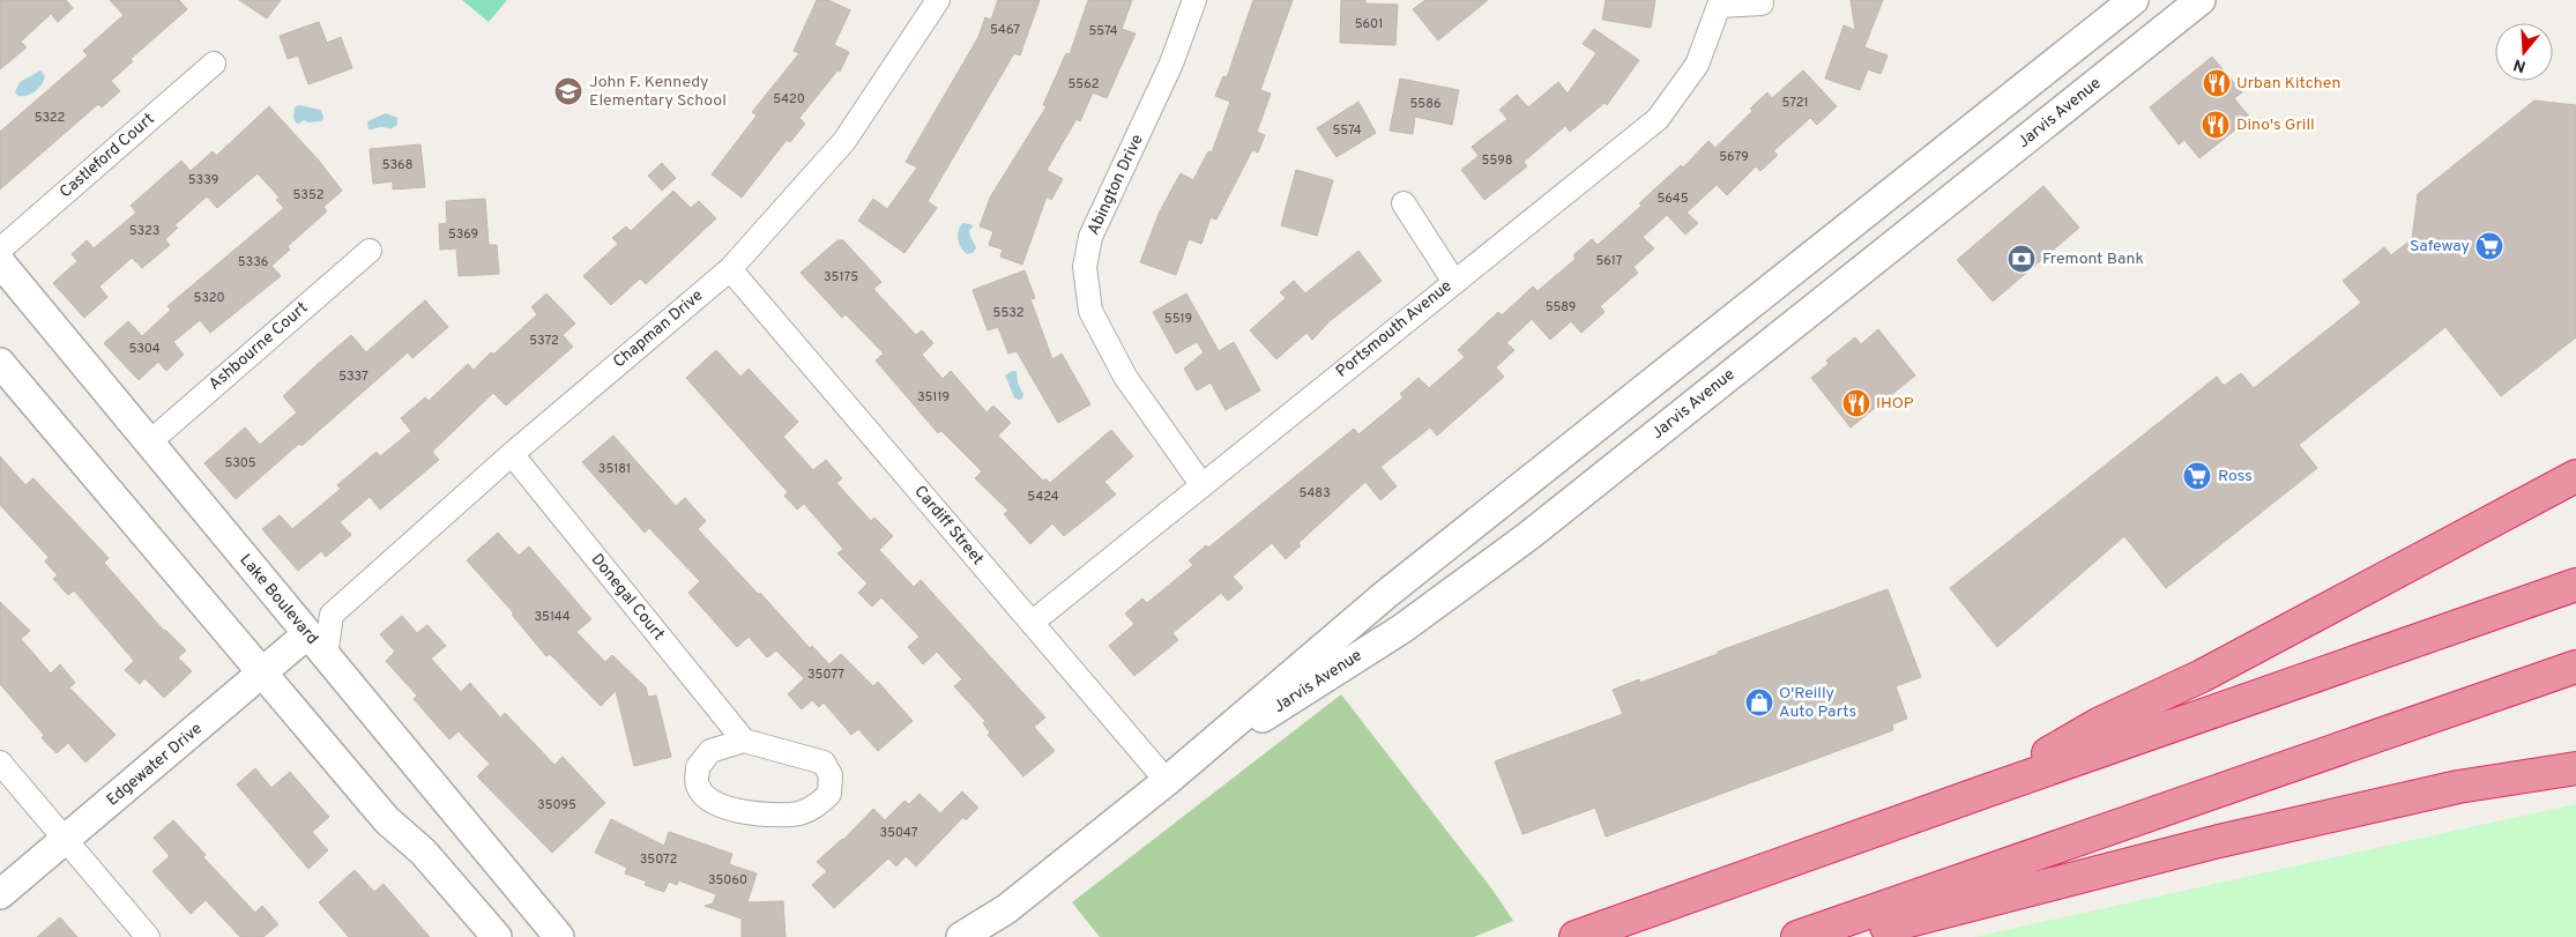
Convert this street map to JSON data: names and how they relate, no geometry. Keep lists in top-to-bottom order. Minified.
{"streets":{"street":["Jarvis Avenue","Castleford Court","Abington Drive","Chapman Drive","Portsmouth Avenue","Ashbourne Court","Cardiff Street","Donegal Court","Lake Boulevard","Edgewater Drive"]},"crossings":[["Jarvis Avenue","Cardiff Street"],["Abington Drive","Portsmouth Avenue"],["Chapman Drive","Cardiff Street"],["Chapman Drive","Donegal Court"],["Portsmouth Avenue","Cardiff Street"],["Ashbourne Court","Lake Boulevard"],["Lake Boulevard","Edgewater Drive"]],"places":{"restaurant":["Urban Kitchen","Dino's Grill","IHOP"],"school or university":["John F. Kennedy Elementary School"],"supermarket":["Safeway","Ross"],"bank":["Fremont Bank"],"shop":["O'Reilly Auto Parts"]},"house_numbers":["5601","5467","5574","5562","5420","5721","5586","5322","5574","5679","5598","5368","5339","5352","5645","5323","5369","5617","5336","35175","5320","5589","5532","5519","5372","5304","5337","35119","5305","35181","5483","5424","35144","35077","35095","35047","35072","35060"],"north":"bottom"}
